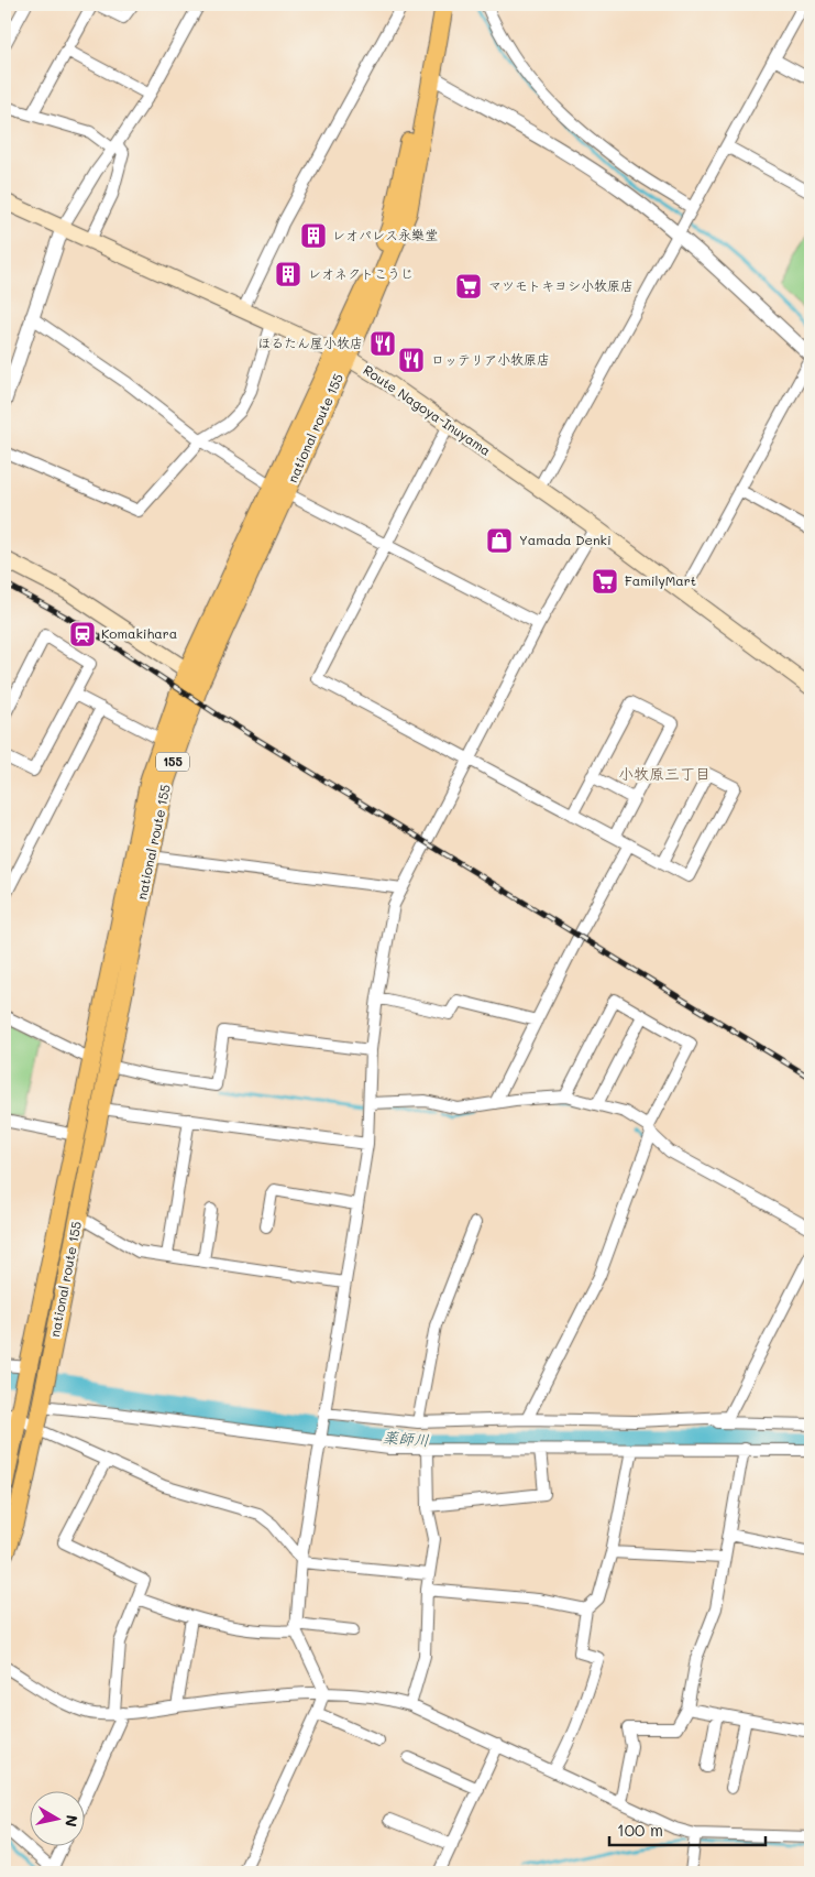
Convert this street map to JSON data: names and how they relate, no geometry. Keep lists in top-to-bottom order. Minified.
{"streets":{"highway":["national route 155","155"],"main road":["Route Nagoya-Inuyama"]},"crossings":[["Route Nagoya-Inuyama","national route 155"]],"districts":["小牧原三丁目"],"water":["薬師川"],"places":{"building":["レオパレス永樂堂","レオネクトこうじ"],"supermarket":["マツモトキヨシ小牧原店","FamilyMart"],"restaurant":["ほるたん屋小牧店","ロッテリア小牧原店"],"shop":["Yamada Denki"],"station":["Komakihara"]},"scale_bar":"100 m","north":"right"}
